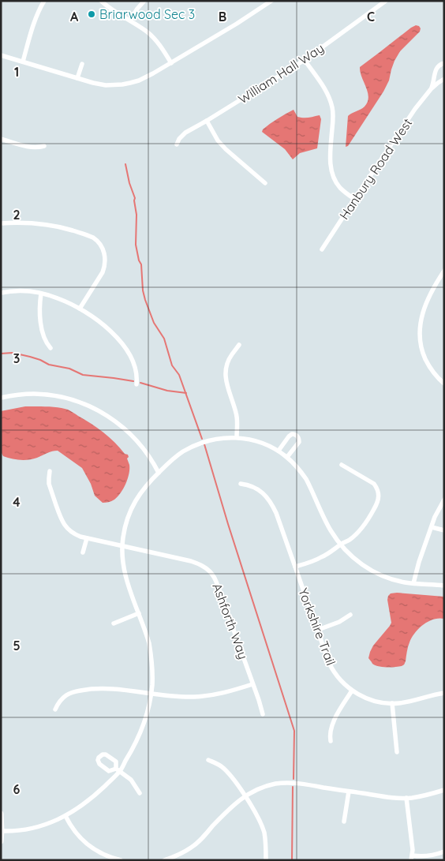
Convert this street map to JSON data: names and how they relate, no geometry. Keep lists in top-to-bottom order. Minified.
{"streets":{"street":["William Hall Way","Hanbury Road West","Ashforth Way","Yorkshire Trail"]},"places":["Briarwood Sec 3"],"grid":{"columns":["A","B","C"],"rows":["1","2","3","4","5","6"]}}
